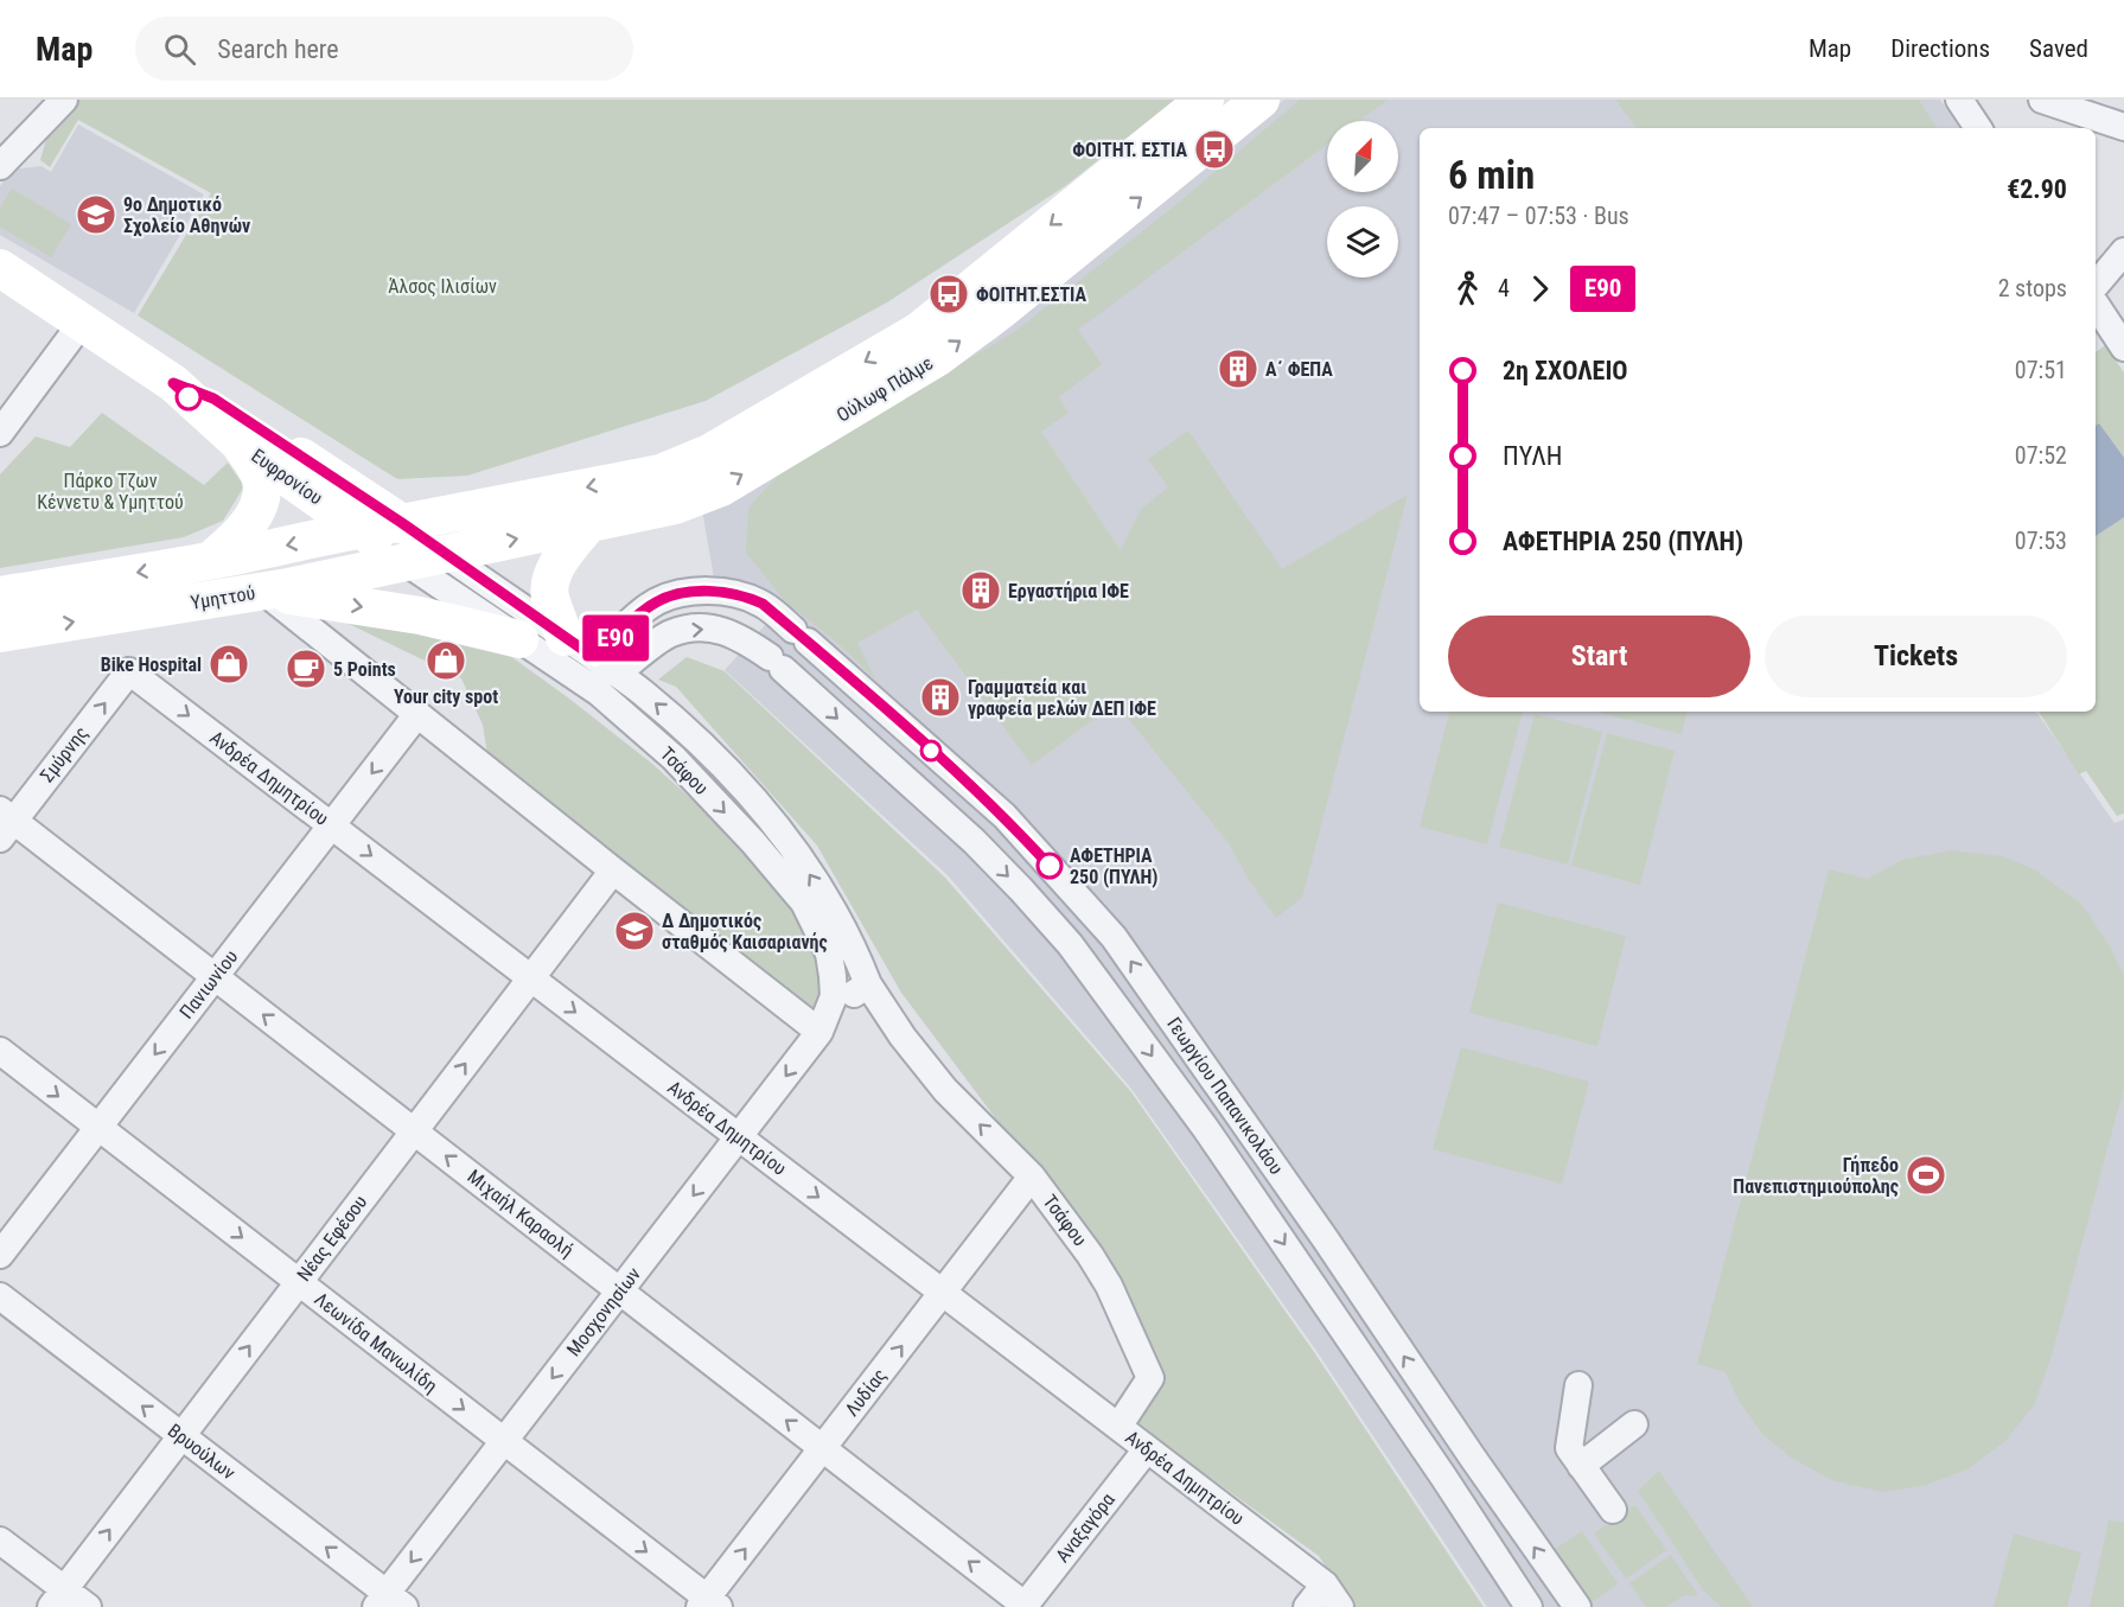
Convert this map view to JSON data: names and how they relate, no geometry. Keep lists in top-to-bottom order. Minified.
{"streets":{"main road":["Ούλωφ Πάλμε","Ευφρονίου","Υμηττού"],"street":["Σμύρνης","Τσάφου","Ανδρέα Δημητρίου","Πανιωνίου","Γεωργίου Παπανικολάου","Μιχαήλ Καραολή","Νέας Εφέσου","Μοσχονησίων","Λεωνίδα Μανωλίδη","Λυδίας","Βρυούλων","Αναξαγόρα"]},"crossings":[["Ούλωφ Πάλμε","Ευφρονίου"],["Ούλωφ Πάλμε","Υμηττού"],["Ούλωφ Πάλμε","Τσάφου"],["Ευφρονίου","Υμηττού"],["Ευφρονίου","Τσάφου"],["Υμηττού","Τσάφου"],["Σμύρνης","Ανδρέα Δημητρίου"],["Σμύρνης","Μιχαήλ Καραολή"],["Τσάφου","Ανδρέα Δημητρίου"],["Τσάφου","Γεωργίου Παπανικολάου"],["Τσάφου","Μοσχονησίων"],["Τσάφου","Λυδίας"],["Ανδρέα Δημητρίου","Πανιωνίου"],["Ανδρέα Δημητρίου","Νέας Εφέσου"],["Ανδρέα Δημητρίου","Μοσχονησίων"],["Ανδρέα Δημητρίου","Λυδίας"],["Ανδρέα Δημητρίου","Αναξαγόρα"],["Πανιωνίου","Μιχαήλ Καραολή"],["Πανιωνίου","Λεωνίδα Μανωλίδη"],["Μιχαήλ Καραολή","Νέας Εφέσου"],["Μιχαήλ Καραολή","Μοσχονησίων"],["Μιχαήλ Καραολή","Λυδίας"],["Μιχαήλ Καραολή","Αναξαγόρα"],["Νέας Εφέσου","Λεωνίδα Μανωλίδη"],["Νέας Εφέσου","Βρυούλων"],["Μοσχονησίων","Λεωνίδα Μανωλίδη"],["Μοσχονησίων","Βρυούλων"],["Λεωνίδα Μανωλίδη","Λυδίας"]],"one_way":["Σμύρνης","Πανιωνίου","Μιχαήλ Καραολή","Νέας Εφέσου","Μοσχονησίων","Λεωνίδα Μανωλίδη","Λυδίας","Βρυούλων"],"parks":["Άλσος Ιλισίων","Πάρκο Τζων Κέννετυ & Υμηττού"],"places":{"bus stop":["ΦΟΙΤΗΤ. ΕΣΤΙΑ","ΦΟΙΤΗΤ.ΕΣΤΙΑ"],"school or university":["9ο Δημοτικό Σχολείο Αθηνών","Δ Δημοτικός σταθμός Καισαριανής"],"building":["Α΄ ΦΕΠΑ","Εργαστήρια ΙΦΕ","Γραμματεία και γραφεία μελών ΔΕΠ ΙΦΕ"],"shop":["Your city spot","Bike Hospital"],"cafe":["5 Points"],"other":["ΑΦΕΤΗΡΙΑ 250 (ΠΥΛΗ)"],"sports":["Γήπεδο Πανεπιστημιούπολης"]},"lines":["bus line Ε90"],"north":"top right","page":{"header":"Map","search":"Search here","nav":["Map","Directions","Saved"],"on_map":"Ε90","heading":["6 min","07:47 – 07:53 · Bus","€2.90"],"legs":["4","Ε90","2 stops"],"list":[{"name":"2η ΣΧΟΛΕΙΟ","value":"07:51"},{"name":"ΠΥΛΗ","value":"07:52"},{"name":"ΑΦΕΤΗΡΙΑ 250 (ΠΥΛΗ)","value":"07:53"}],"buttons":["Start","Tickets"]}}
